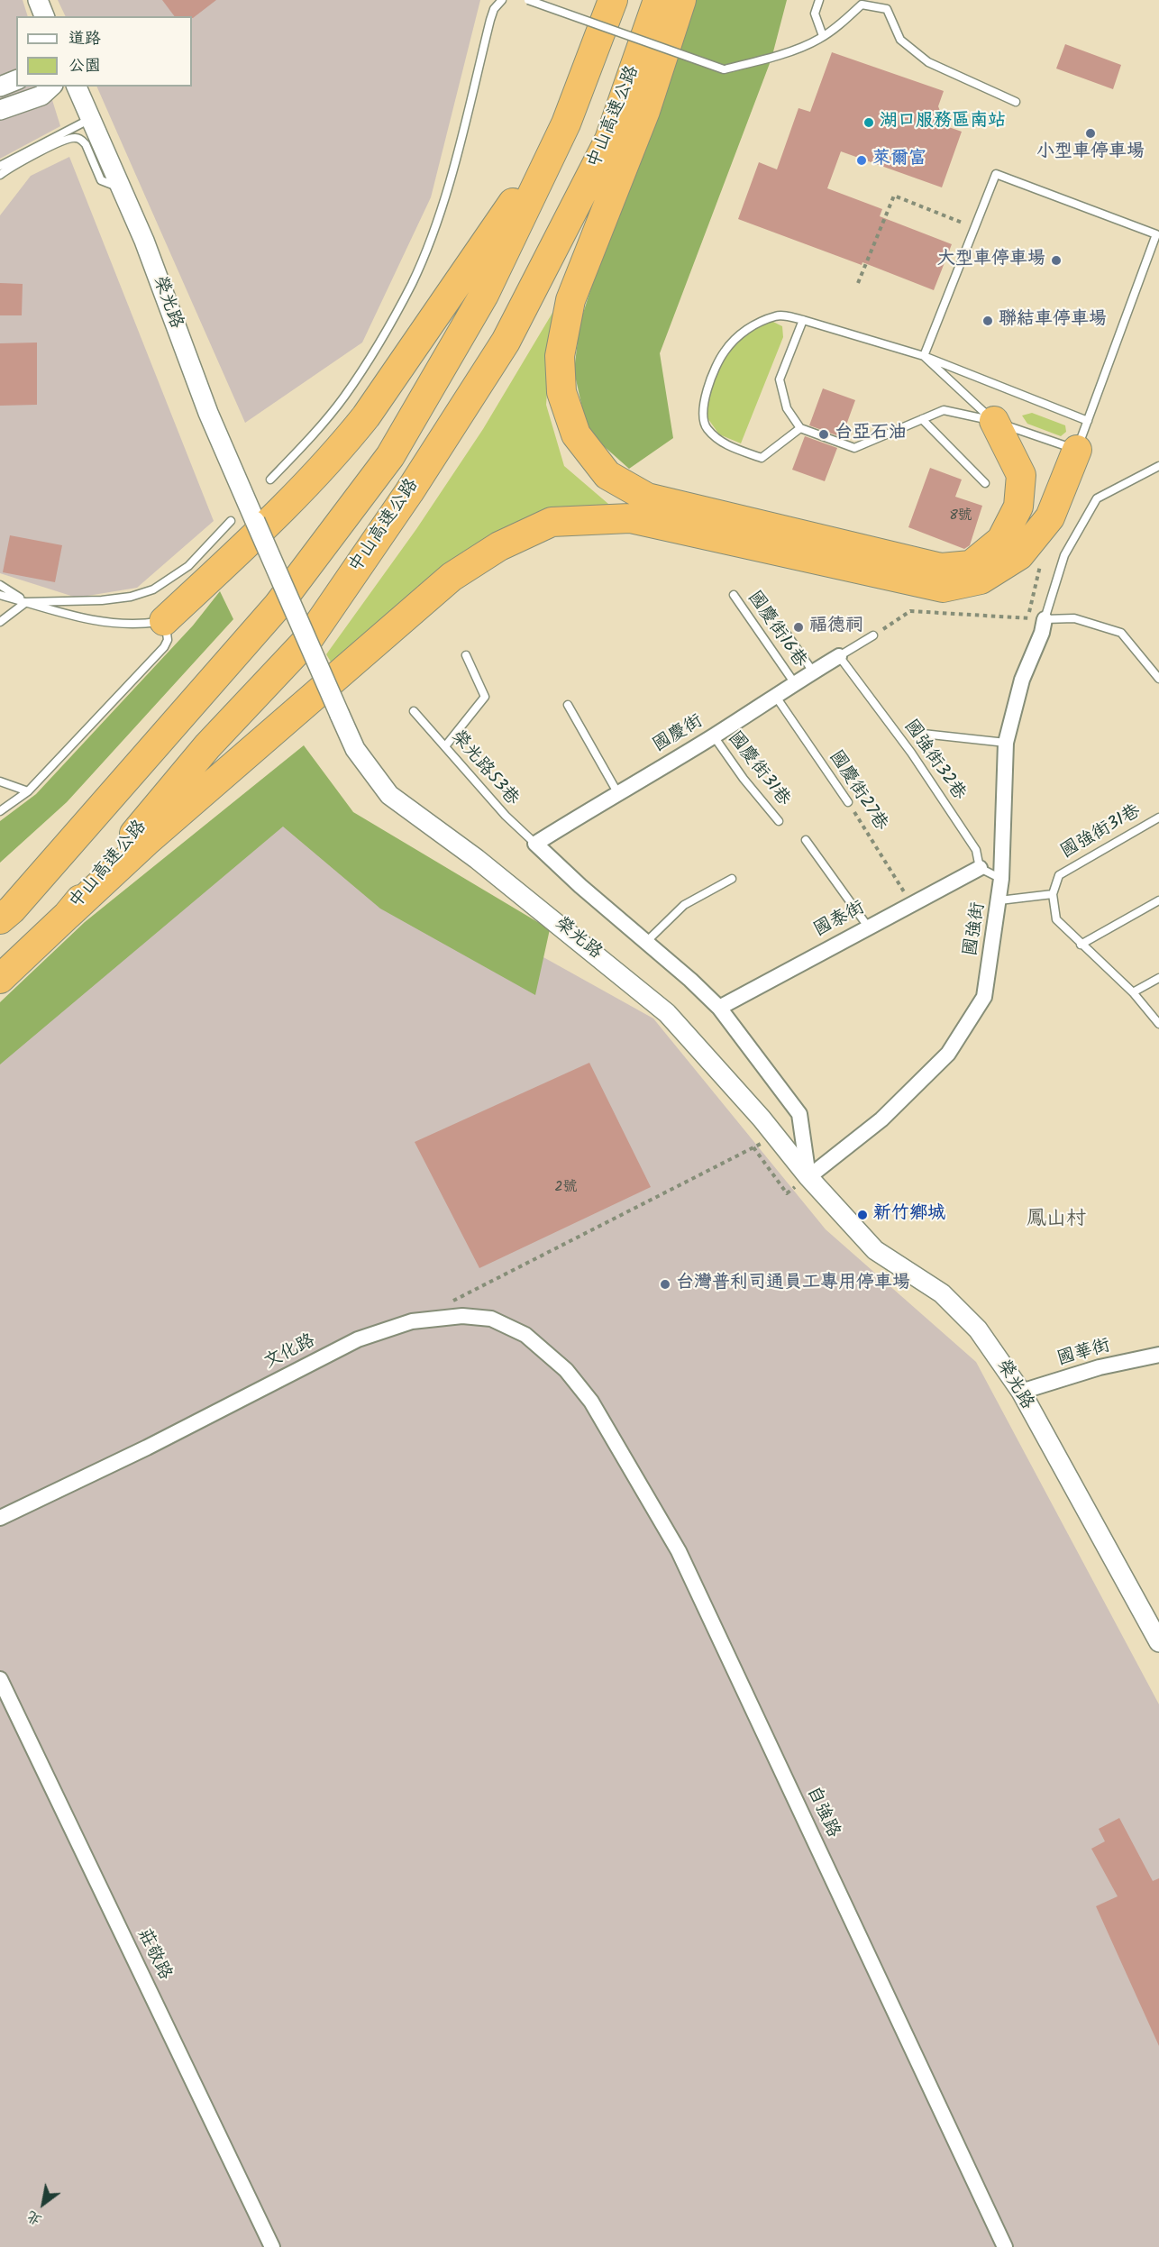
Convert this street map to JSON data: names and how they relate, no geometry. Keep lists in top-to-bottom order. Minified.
{"streets":{"highway":["中山高速公路"],"street":["榮光路","國慶街","國泰街","國強街","文化路","國華街","自強路","莊敬路"],"lane":["國慶街16巷","國強街32巷","榮光路53巷","國慶街31巷","國慶街27巷","國強街31巷"]},"crossings":[["榮光路","國強街"],["榮光路","國華街"],["國慶街16巷","國慶街"],["國慶街","國強街32巷"],["國慶街","榮光路53巷"],["國慶街","國慶街31巷"],["國慶街","國慶街27巷"],["國強街32巷","國泰街"],["國慶街27巷","國泰街"],["文化路","自強路"]],"districts":["鳳山村"],"places":["湖口服務區南站","小型車停車場","萊爾富","大型車停車場","聯結車停車場","台亞石油","福德祠","新竹鄉城","台灣普利司通員工專用停車場"],"house_numbers":["8號","2號"],"legend":["道路","公園"],"north":"bottom left"}
